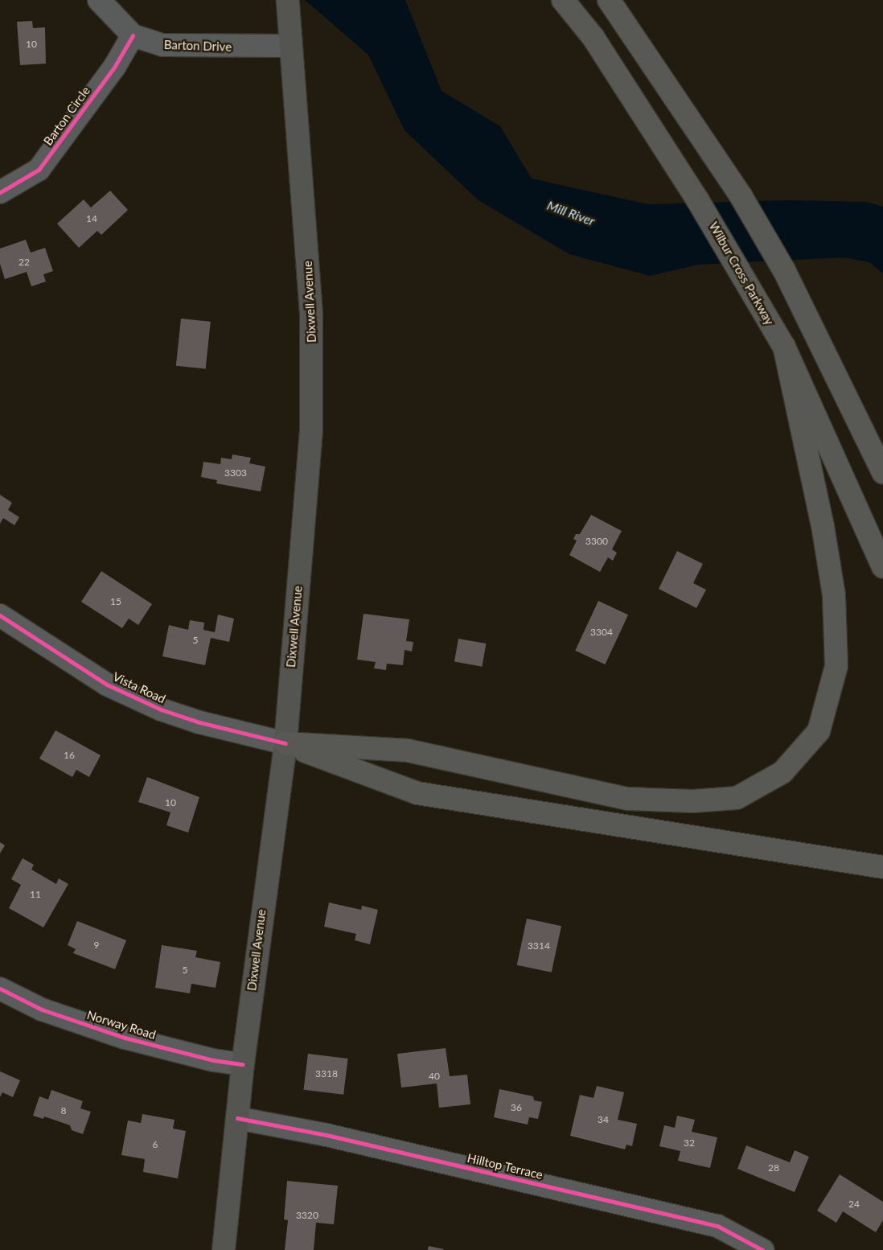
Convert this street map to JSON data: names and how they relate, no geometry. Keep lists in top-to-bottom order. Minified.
{"streets":{"highway":["Wilbur Cross Parkway"],"main road":["Dixwell Avenue"],"street":["Barton Drive","Barton Circle","Vista Road","Norway Road","Hilltop Terrace"]},"crossings":[["Barton Drive","Barton Circle"],["Barton Drive","Dixwell Avenue"],["Dixwell Avenue","Vista Road"],["Dixwell Avenue","Norway Road"],["Dixwell Avenue","Hilltop Terrace"]],"water":["Mill River"],"house_numbers":["10","14","22","3303","3300","15","3304","5","16","10","11","9","3314","5","3318","40","36","8","34","32","6","28","24","3320"]}
